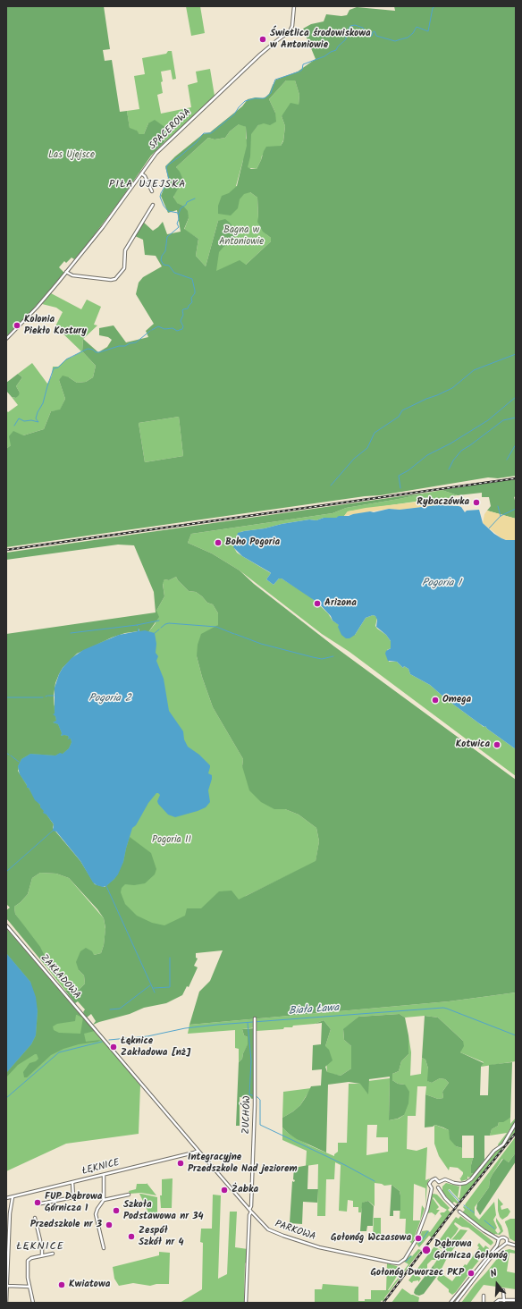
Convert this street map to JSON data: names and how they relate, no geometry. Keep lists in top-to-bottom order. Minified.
{"streets":{"street":["SPACEROWA","ZAKŁADOWA","ZUCHÓW","ŁĘKNICE","PARKOWA"]},"crossings":[["ZAKŁADOWA","PARKOWA"],["ZUCHÓW","PARKOWA"],["ŁĘKNICE","PARKOWA"]],"districts":["PIŁA UJEJSKA","ŁĘKNICE"],"water":["Pogoria 1","Pogoria 2","Biała Ława"],"parks":["Las Ujejsce","Bagna w Antoniowie","Pogoria II"],"places":["Świetlica środowiskowa w Antoniowie","Kolonia Piekło Kostury","Rybaczówka","Boho Pogoria","Arizona","Omega","Kotwica","Łęknice Zakładowa [nż]","Integracyjne Przedszkole Nad jeziorem","Żabka","FUP Dąbrowa Górnicza 1","Szkoła Podstawowa nr 34","Przedszkole nr 3","Zespół Szkół nr 4","Gołonóg Wczasowa","Dąbrowa Górnicza Gołonóg","Gołonóg Dworzec PKP","Kwiatowa"],"north":"top"}
